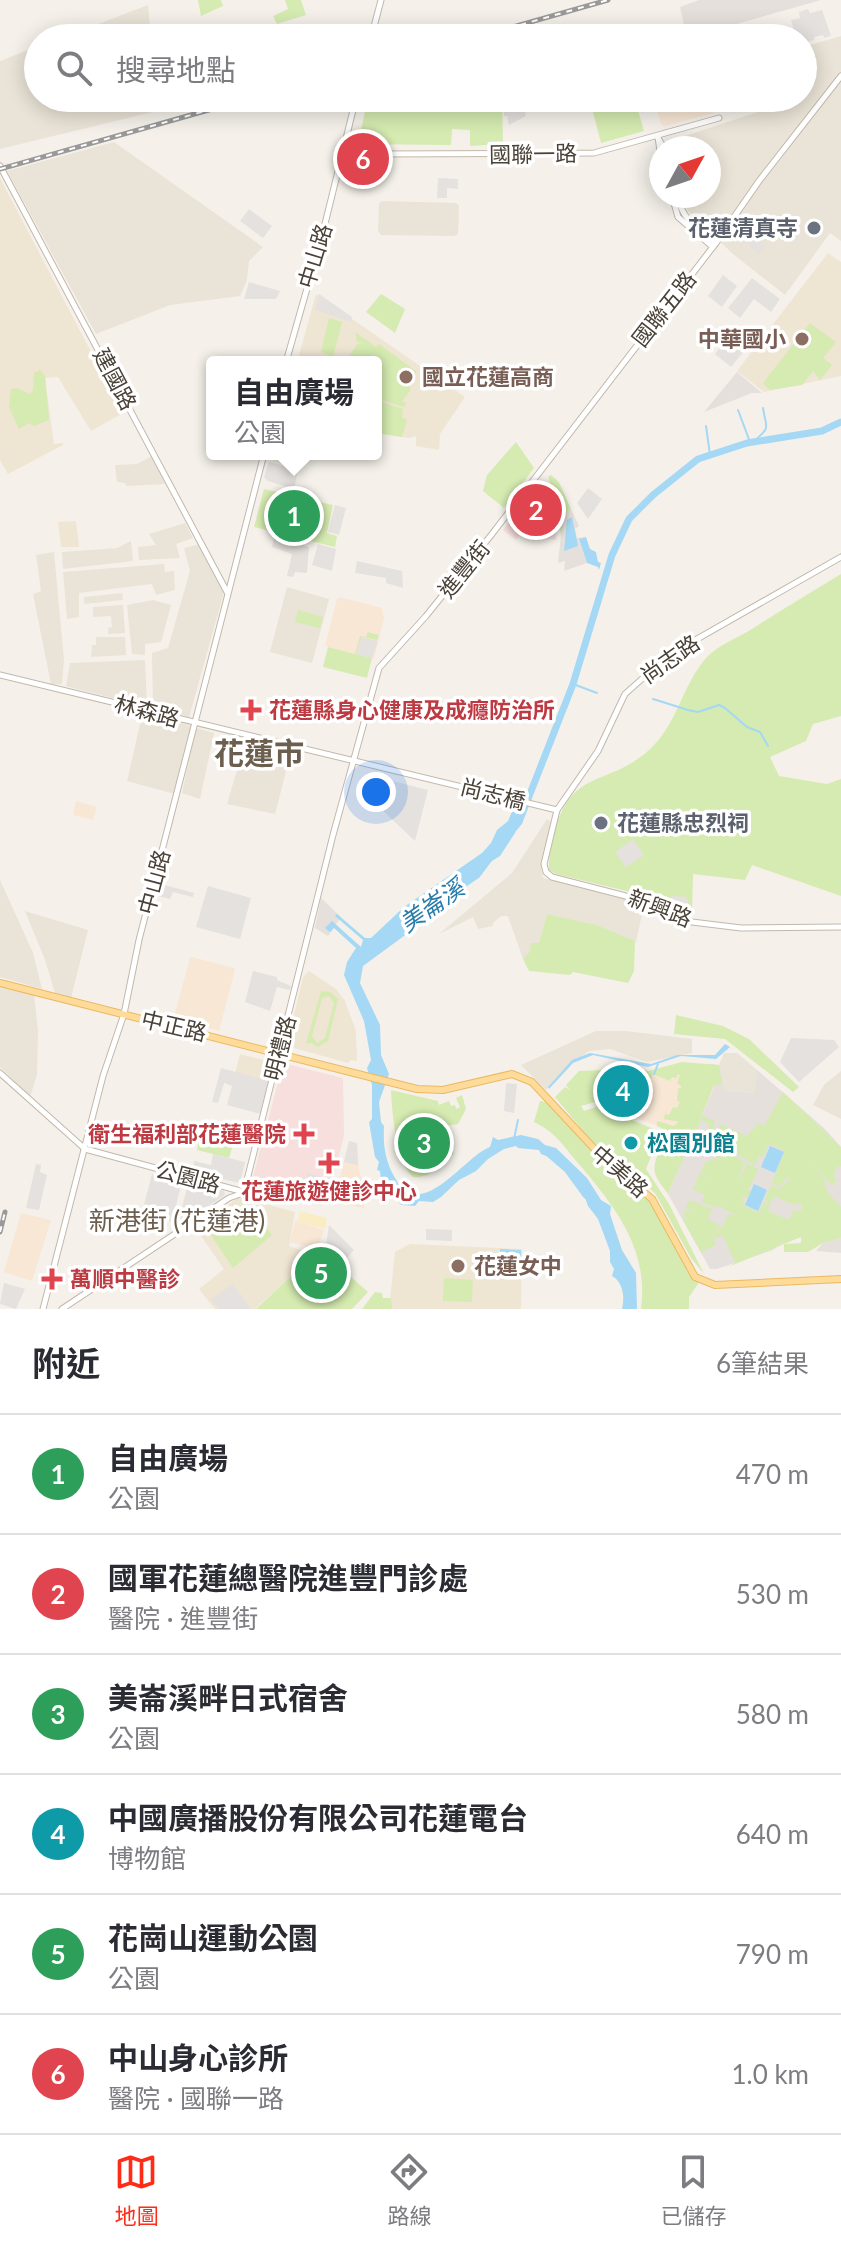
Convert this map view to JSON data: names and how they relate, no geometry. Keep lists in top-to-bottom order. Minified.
{"streets":{"main road":["中正路","中美路"],"street":["國聯一路","中山路","國聯五路","建國路","進豐街","尚志路","林森路","尚志橋","新興路","明禮路","公園路"]},"crossings":[["國聯一路","中山路"],["中山路","建國路"],["中山路","林森路"],["中山路","中正路"],["中山路","公園路"],["國聯五路","進豐街"],["進豐街","林森路"],["進豐街","明禮路"],["尚志路","尚志橋"],["尚志路","新興路"],["林森路","尚志橋"],["林森路","明禮路"],["尚志橋","新興路"],["中正路","明禮路"],["中正路","中美路"],["明禮路","公園路"]],"districts":["花蓮市","新港街 (花蓮港)"],"water":["美崙溪"],"places":{"other":["花蓮清真寺","中華國小","國立花蓮高商","花蓮縣忠烈祠","松園別館","花蓮女中"],"health":["花蓮縣身心健康及成癮防治所","衛生福利部花蓮醫院","花蓮旅遊健診中心","萬順中醫診"]},"north":"top right","page":{"search":"搜尋地點","pins":["6","2","1","4","3","5"],"popup":["自由廣場","公園"],"heading":["附近","6筆結果"],"list":[{"mark":"1","name":"自由廣場","note":"公園","value":"470 m"},{"mark":"2","name":"國軍花蓮總醫院進豐門診處","note":"醫院 · 進豐街","value":"530 m"},{"mark":"3","name":"美崙溪畔日式宿舍","note":"公園","value":"580 m"},{"mark":"4","name":"中國廣播股份有限公司花蓮電台","note":"博物館","value":"640 m"},{"mark":"5","name":"花崗山運動公園","note":"公園","value":"790 m"},{"mark":"6","name":"中山身心診所","note":"醫院 · 國聯一路","value":"1.0 km"}],"nav":["地圖","路線","已儲存"]}}
